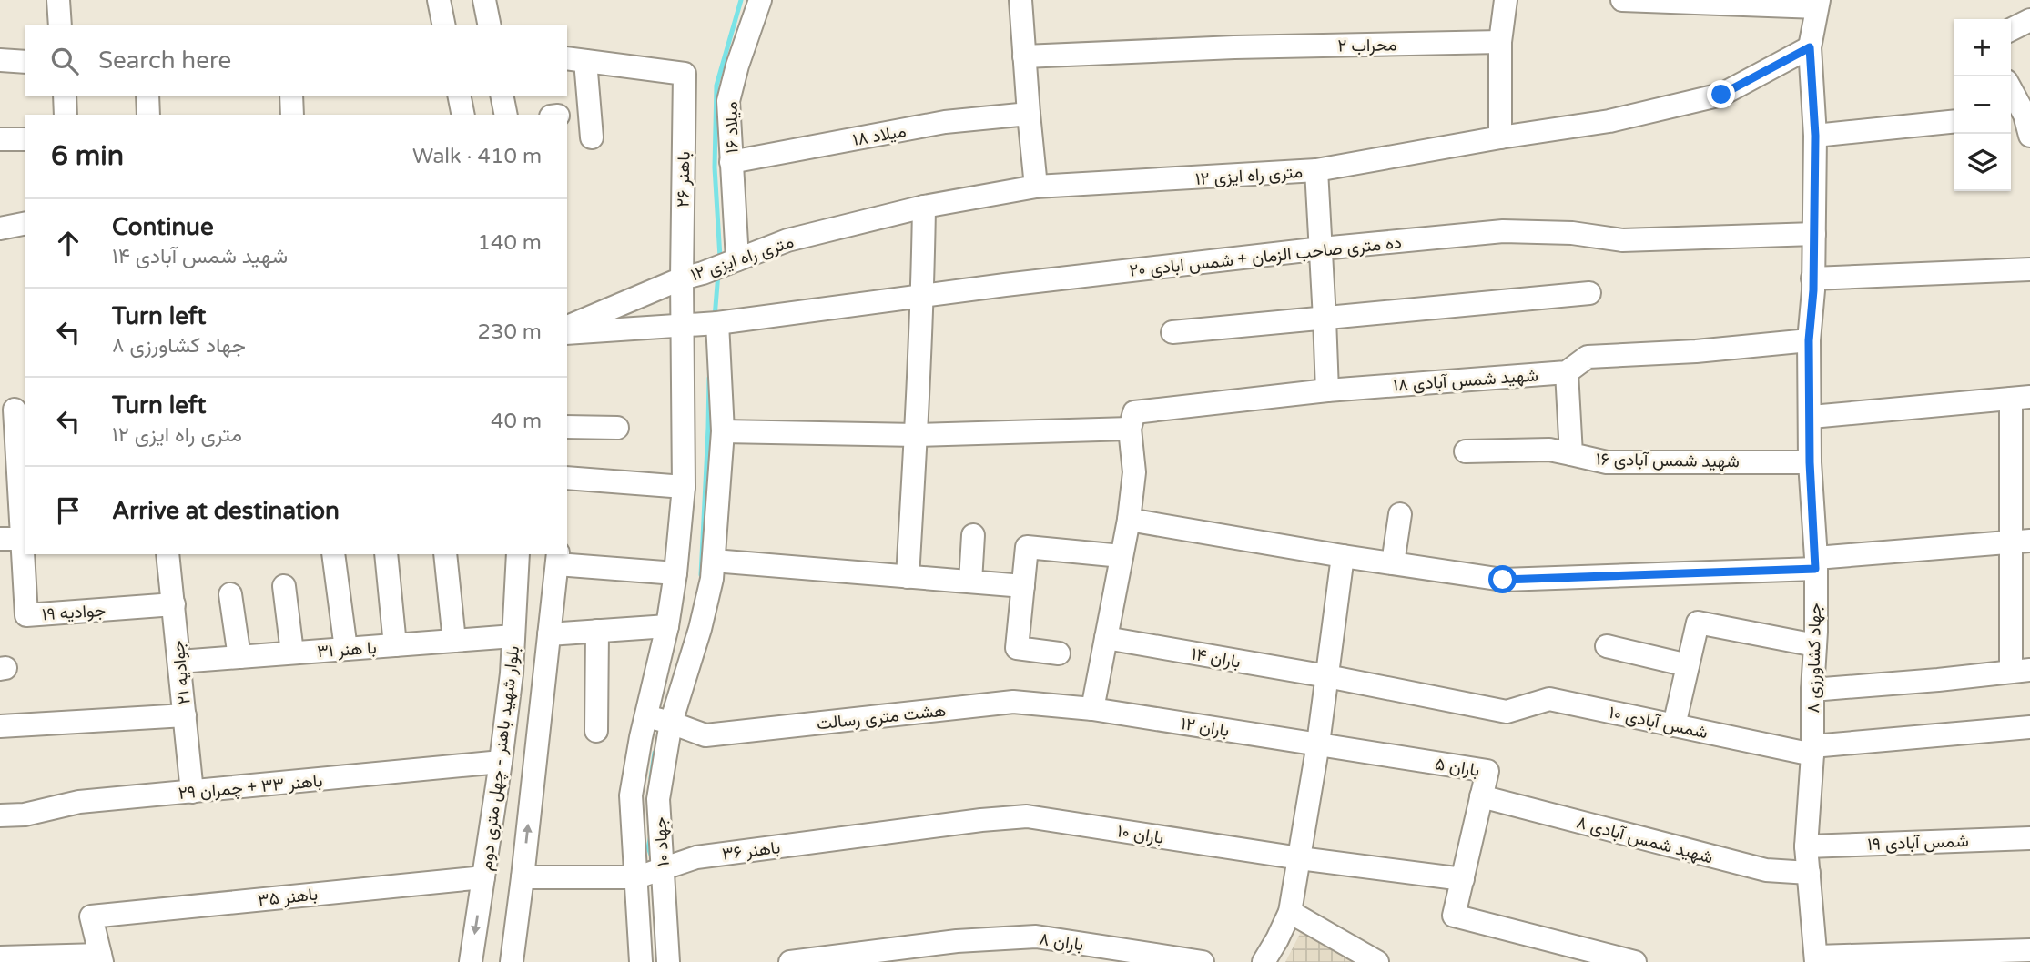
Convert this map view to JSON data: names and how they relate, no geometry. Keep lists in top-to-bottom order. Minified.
{"streets":{"street":["محراب ۲","میلاد ۱۶","میلاد ۱۸","۱۲ متری راه ایزی","باهنر ۲۶","ده متری صاحب الزمان + شمس ابادی ۲۰","شهید شمس آبادی ۱۸","شهید شمس آبادی ۱۶","جوادیه ۱۹","با هنر ۳۱","باران ۱۴","جهاد کشاورزی ۸","جوادیه ۲۱","هشت متری رسالت","شمس آبادی ۱۰","باران ۱۲","بلوار شهید باهنر - چهل متری دوم","باران ۵","باهنر ۳۳ + چمران ۲۹","باران ۱۰","شهید شمس آبادی ۸","جهاد ۱۰","شمس آبادی ۱۹","باهنر ۳۶","باهنر ۳۵","باران ۸"]},"crossings":[["میلاد ۱۶","میلاد ۱۸"],["میلاد ۱۶","۱۲ متری راه ایزی"],["۱۲ متری راه ایزی","باهنر ۲۶"],["۱۲ متری راه ایزی","جهاد کشاورزی ۸"],["ده متری صاحب الزمان + شمس ابادی ۲۰","جهاد کشاورزی ۸"],["ده متری صاحب الزمان + شمس ابادی ۲۰","جهاد ۱۰"],["شهید شمس آبادی ۱۸","شهید شمس آبادی ۱۶"],["شهید شمس آبادی ۱۸","جهاد کشاورزی ۸"],["شهید شمس آبادی ۱۶","جهاد کشاورزی ۸"],["جوادیه ۱۹","جوادیه ۲۱"],["با هنر ۳۱","جوادیه ۲۱"],["با هنر ۳۱","بلوار شهید باهنر - چهل متری دوم"],["باران ۱۴","شمس آبادی ۱۰"],["جهاد کشاورزی ۸","شمس آبادی ۱۰"],["جهاد کشاورزی ۸","شهید شمس آبادی ۸"],["جهاد کشاورزی ۸","شمس آبادی ۱۹"],["جوادیه ۲۱","باهنر ۳۳ + چمران ۲۹"],["هشت متری رسالت","باران ۱۲"],["هشت متری رسالت","جهاد ۱۰"],["باران ۱۲","باران ۵"],["بلوار شهید باهنر - چهل متری دوم","باهنر ۳۳ + چمران ۲۹"],["بلوار شهید باهنر - چهل متری دوم","باهنر ۳۶"],["بلوار شهید باهنر - چهل متری دوم","باهنر ۳۵"],["باران ۵","باران ۱۰"],["باران ۵","شهید شمس آبادی ۸"],["باران ۱۰","باهنر ۳۶"],["جهاد ۱۰","باهنر ۳۶"]],"page":{"map_buttons":["+","−"],"search":"Search here","heading":["6 min","Walk · 410 m"],"list":[["Continue","شهید شمس آبادی ۱۴","140 m"],["Turn left","جهاد کشاورزی ۸","230 m"],["Turn left","۱۲ متری راه ایزی","40 m"],"Arrive at destination"]}}
